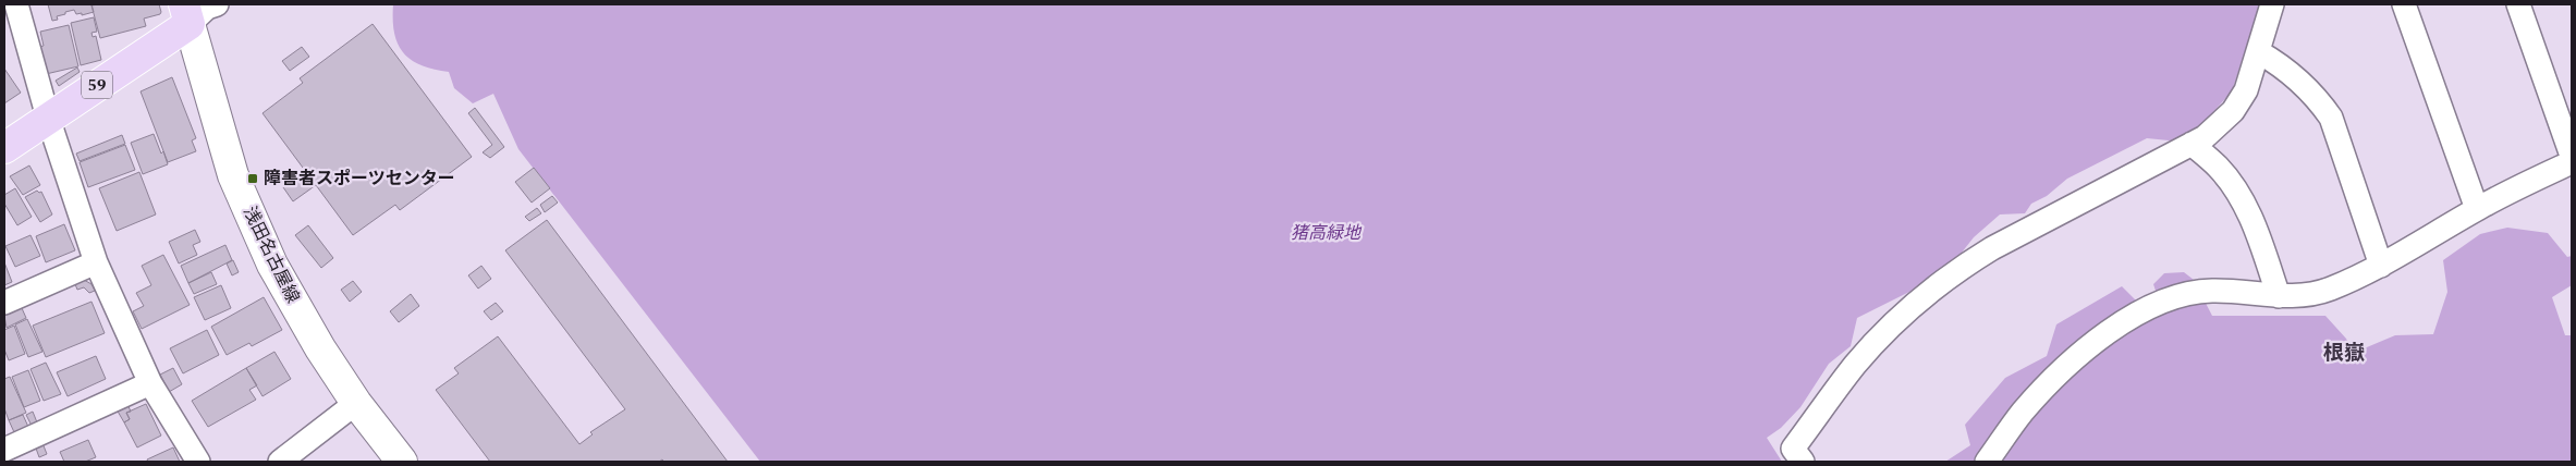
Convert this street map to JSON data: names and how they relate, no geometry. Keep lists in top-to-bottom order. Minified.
{"streets":{"main road":["59","浅田名古屋線"]},"crossings":[["59","浅田名古屋線"]],"districts":["根嶽"],"parks":["猪高緑地"],"places":{"transit":["障害者スポーツセンター"]}}
